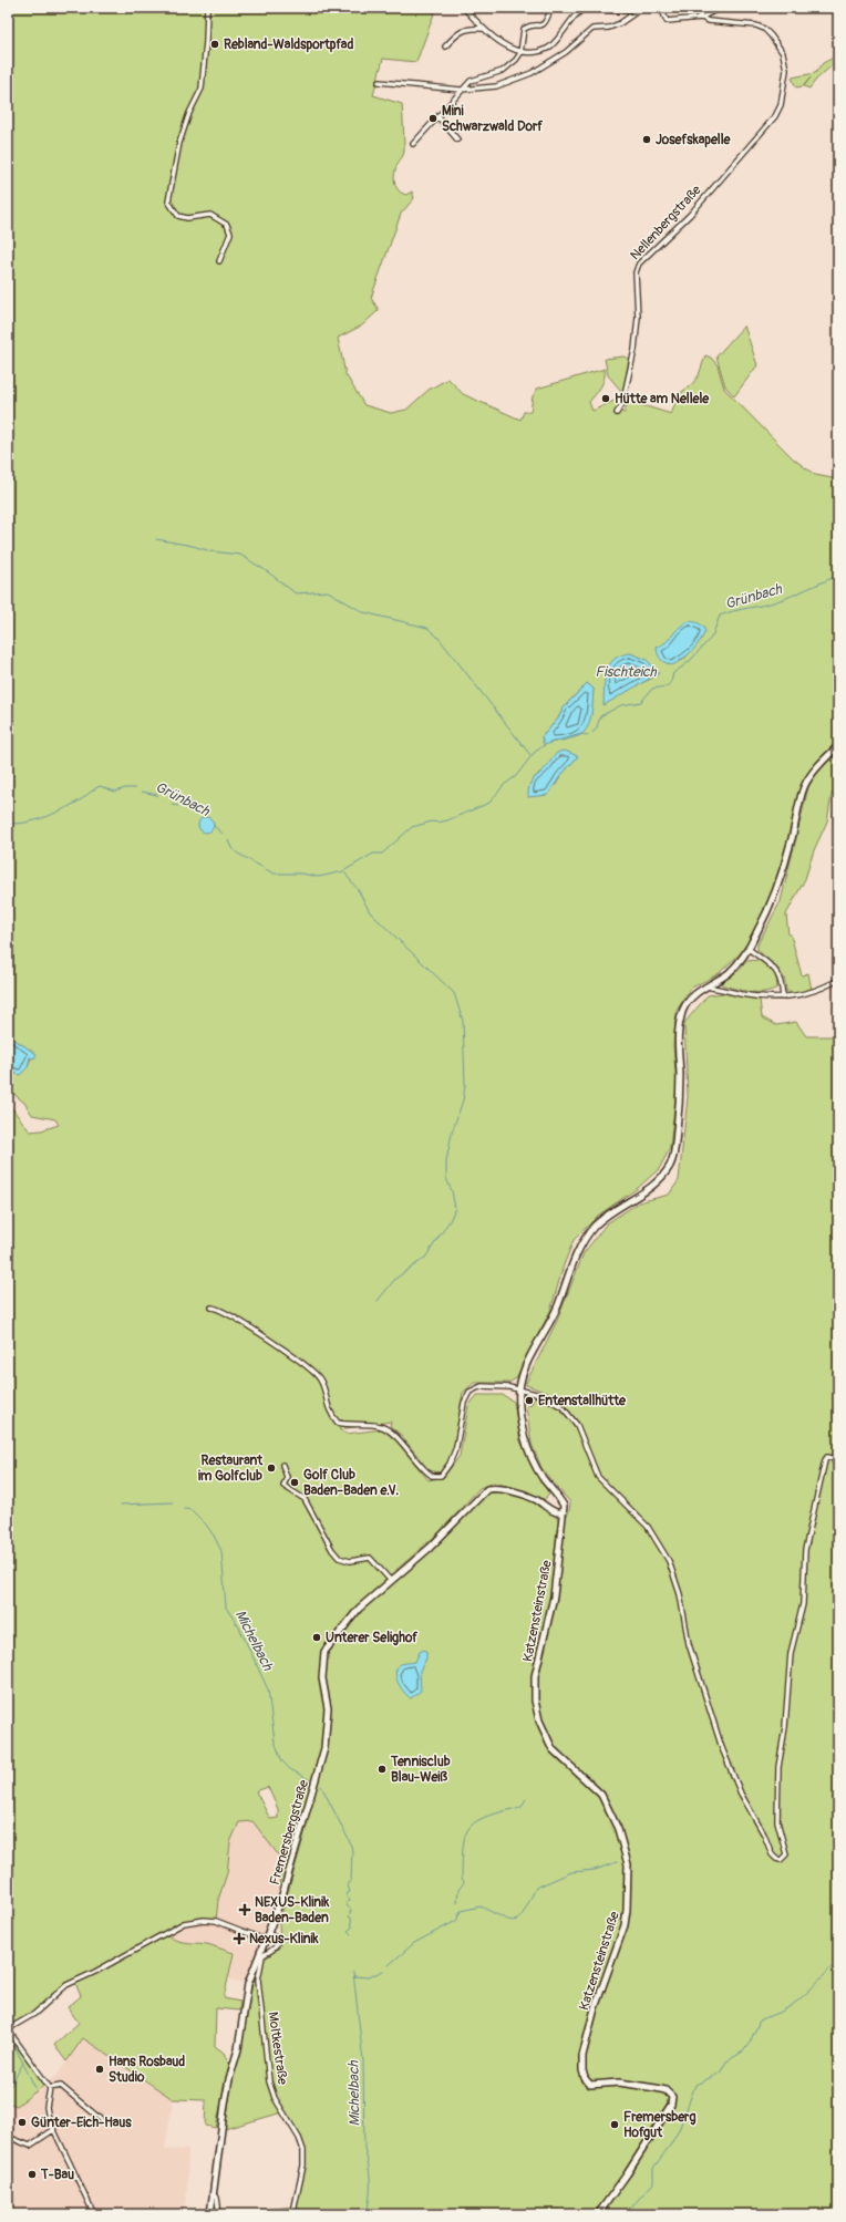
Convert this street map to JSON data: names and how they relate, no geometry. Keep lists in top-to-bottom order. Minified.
{"streets":{"main road":["Katzensteinstraße","Fremersbergstraße"],"street":["Nellenbergstraße","Moltkestraße"]},"crossings":[["Katzensteinstraße","Fremersbergstraße"],["Fremersbergstraße","Moltkestraße"]],"water":["Grünbach","Fischteich","Michelbach"],"places":{"other":["Rebland-Waldsportpfad","Mini Schwarzwald Dorf","Josefskapelle","Hütte am Nellele","Entenstallhütte","Restaurant im Golfclub","Golf Club Baden-Baden e.V.","Unterer Selighof","Tennisclub Blau-Weiß","Hans Rosbaud Studio","Günter-Eich-Haus","Fremersberg Hofgut","T-Bau"],"health":["NEXUS-Klinik Baden-Baden","Nexus-Klinik"]}}
